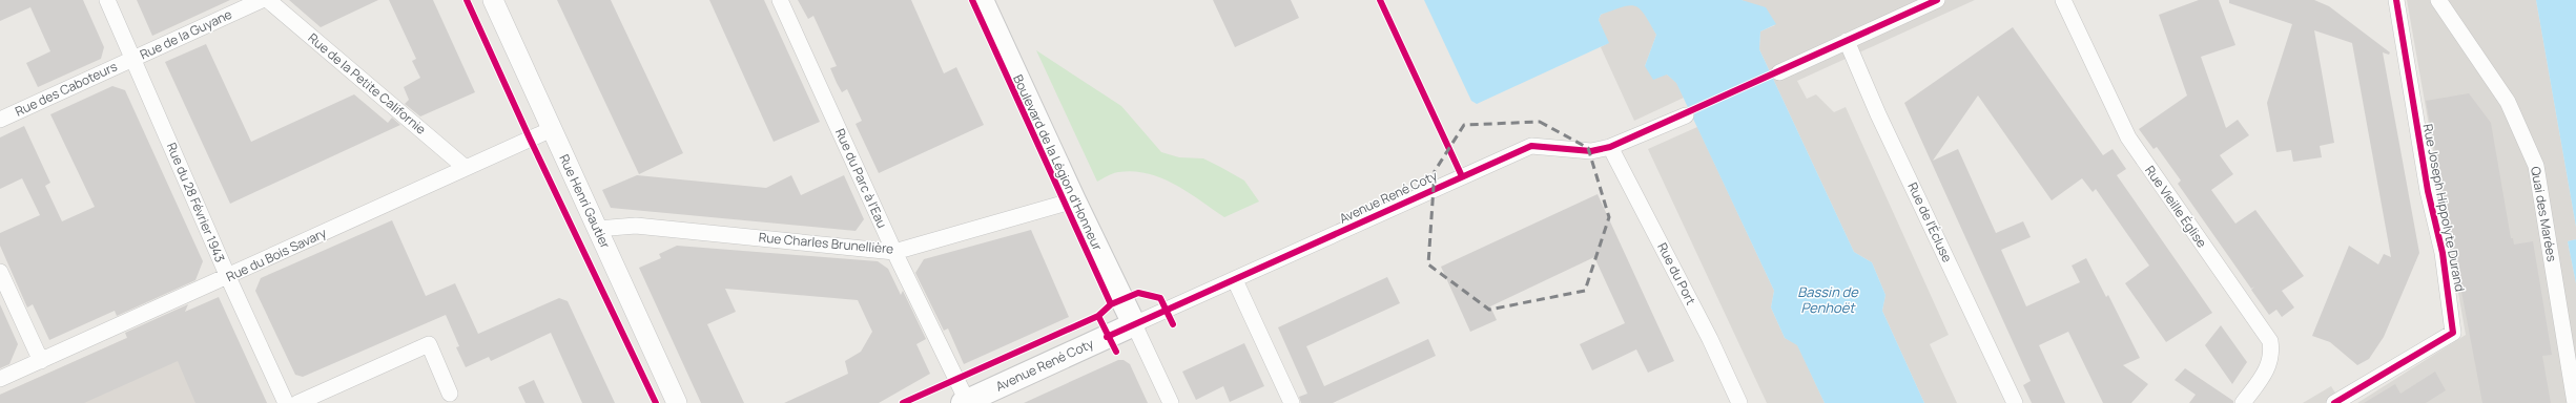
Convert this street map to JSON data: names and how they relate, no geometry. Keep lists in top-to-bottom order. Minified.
{"streets":{"main road":["Boulevard de la Légion d'Honneur","Avenue René Coty"],"street":["Rue de la Guyane","Rue de la Petite Californie","Rue des Caboteurs","Rue du Parc à l'Eau","Rue Henri Gautier","Rue du 28 Février 1943","Rue Vieille Église","Rue Joseph Hippolyte Durand","Quai des Marées","Rue de l'Écluse","Rue Charles Brunellière","Rue du Bois Savary","Rue du Port"]},"crossings":[["Rue de la Guyane","Rue des Caboteurs"],["Rue de la Guyane","Rue du 28 Février 1943"],["Rue de la Petite Californie","Rue du Bois Savary"],["Rue des Caboteurs","Rue du 28 Février 1943"],["Boulevard de la Légion d'Honneur","Avenue René Coty"],["Boulevard de la Légion d'Honneur","Rue Charles Brunellière"],["Rue du Parc à l'Eau","Avenue René Coty"],["Rue du Parc à l'Eau","Rue Charles Brunellière"],["Avenue René Coty","Rue du Port"],["Rue Henri Gautier","Rue Charles Brunellière"],["Rue Henri Gautier","Rue du Bois Savary"],["Rue du 28 Février 1943","Rue du Bois Savary"]],"water":["Bassin de Penhoët"]}
